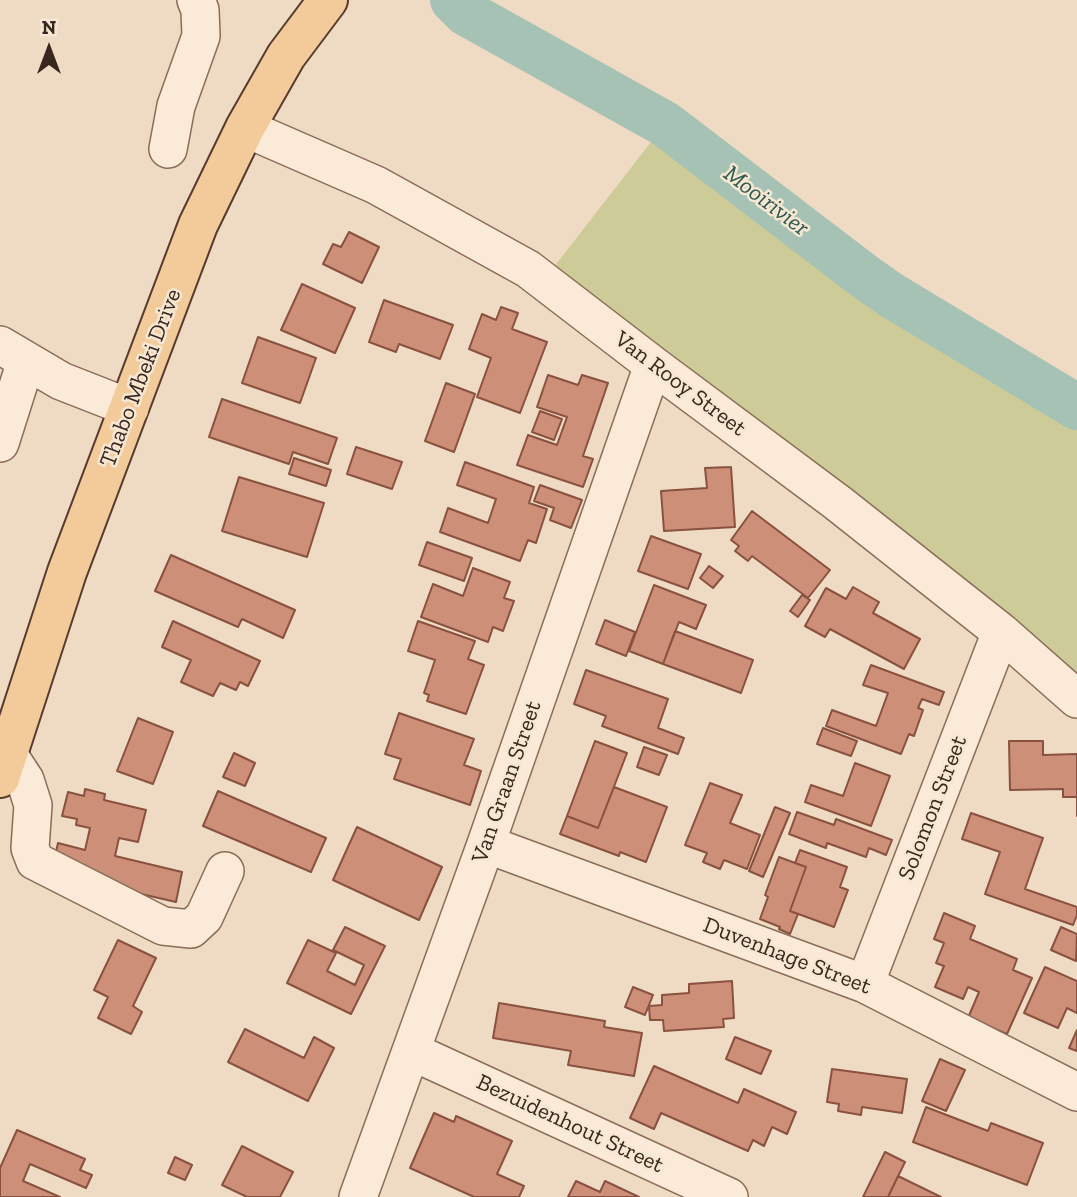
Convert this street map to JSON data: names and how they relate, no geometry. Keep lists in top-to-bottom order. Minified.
{"streets":{"main road":["Thabo Mbeki Drive"],"street":["Van Rooy Street","Van Graan Street","Solomon Street","Duvenhage Street","Bezuidenhout Street"]},"crossings":[["Thabo Mbeki Drive","Van Rooy Street"],["Van Rooy Street","Van Graan Street"],["Van Rooy Street","Solomon Street"],["Van Graan Street","Duvenhage Street"],["Van Graan Street","Bezuidenhout Street"],["Solomon Street","Duvenhage Street"]],"water":["Mooirivier"],"north":"top"}
